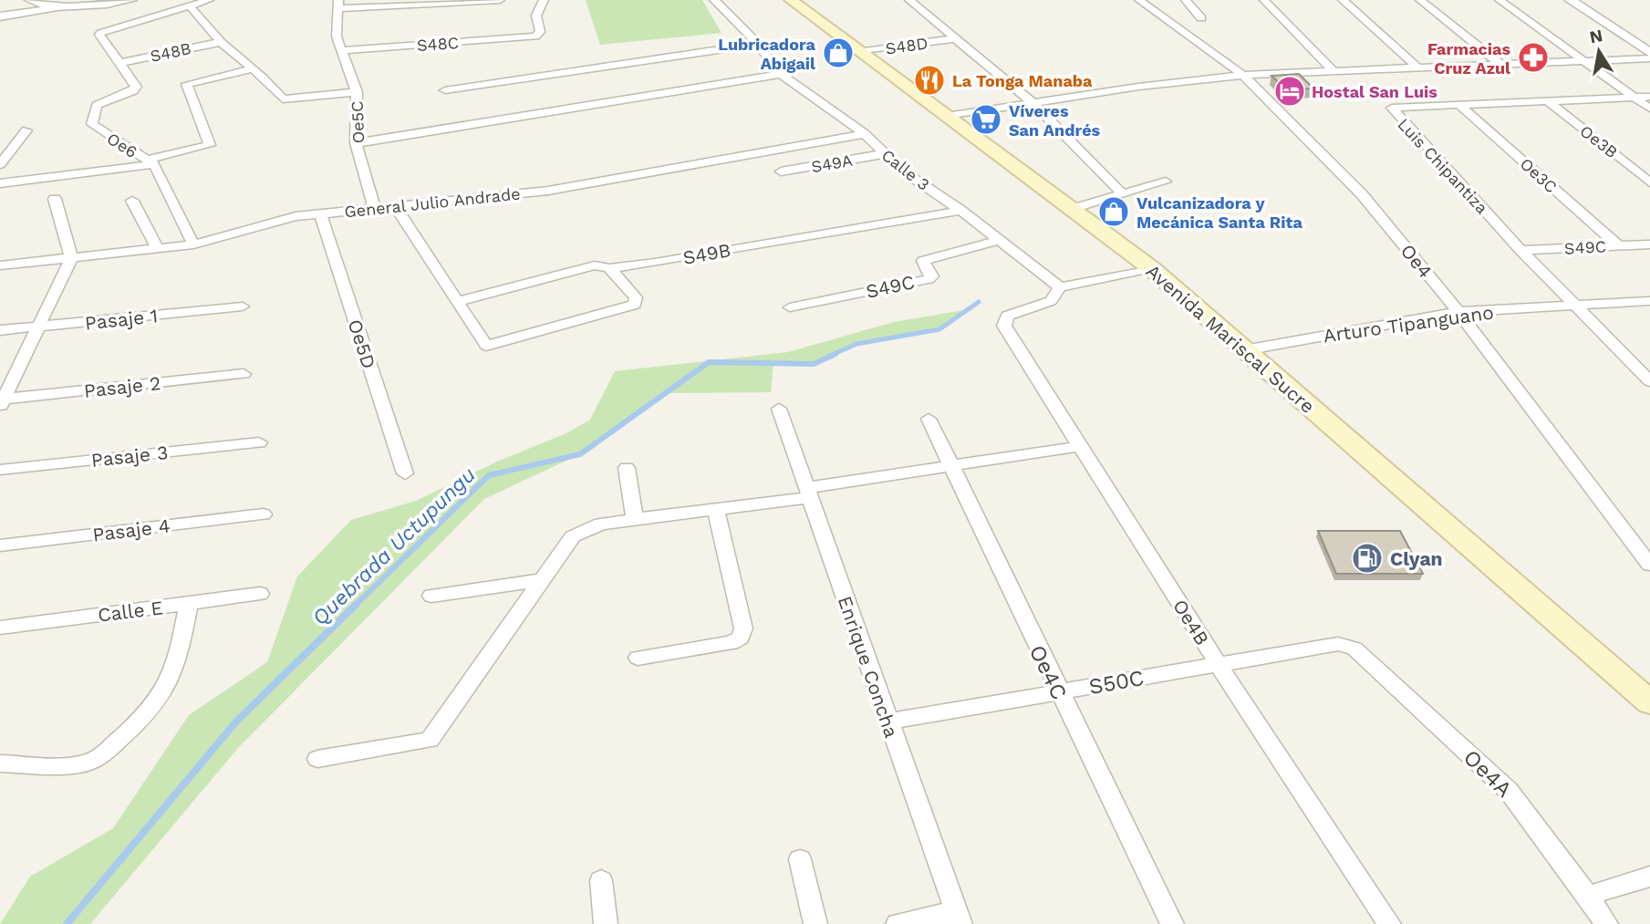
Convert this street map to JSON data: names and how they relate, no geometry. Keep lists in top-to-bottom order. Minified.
{"streets":{"main road":["Avenida Mariscal Sucre"],"street":["S48C","S48D","S48B","Oe5C","Oe3B","Oe6","S49A","Luis Chipantiza","Calle 3","Oe3C","General Julio Andrade","S49C","S49B","Oe4","Pasaje 1","Arturo Tipanguano","Oe5D","Pasaje 2","Pasaje 3","Pasaje 4","Calle E","Oe4B","Enrique Concha","Oe4C","S50C","Oe4A"]},"crossings":[["S48C","Oe5C"],["S48D","Avenida Mariscal Sucre"],["S48B","Oe6"],["Oe5C","General Julio Andrade"],["Oe3B","Luis Chipantiza"],["Oe6","General Julio Andrade"],["S49A","Calle 3"],["Luis Chipantiza","Oe3C"],["Luis Chipantiza","S49C"],["Luis Chipantiza","Arturo Tipanguano"],["Calle 3","General Julio Andrade"],["Calle 3","S49C"],["Calle 3","S49B"],["Calle 3","Oe4B"],["Oe3C","S49C"],["General Julio Andrade","Oe5D"],["Oe4","Arturo Tipanguano"],["Arturo Tipanguano","Avenida Mariscal Sucre"],["Oe4B","S50C"],["Enrique Concha","S50C"],["Oe4C","S50C"],["S50C","Oe4A"]],"water":["Quebrada Uctupungu"],"places":{"shop":["Lubricadora Abigail","Vulcanizadora y Mecánica Santa Rita"],"pharmacy":["Farmacias Cruz Azul"],"restaurant":["La Tonga Manaba"],"hotel":["Hostal San Luis"],"supermarket":["Víveres San Andrés"],"fuel station":["Clyan"]},"north":"top"}
